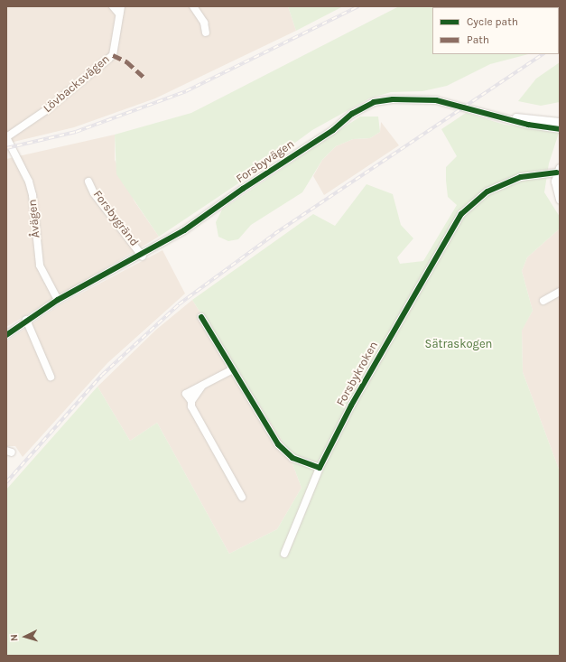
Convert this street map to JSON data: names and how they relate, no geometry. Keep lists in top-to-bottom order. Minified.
{"streets":{"street":["Lövbacksvägen","Forsbyvägen","Åvägen","Forsbygränd","Forsbykroken"]},"crossings":[["Lövbacksvägen","Åvägen"],["Forsbyvägen","Åvägen"],["Forsbyvägen","Forsbygränd"]],"parks":["Sätraskogen"],"legend":["Cycle path","Path"],"north":"left"}
